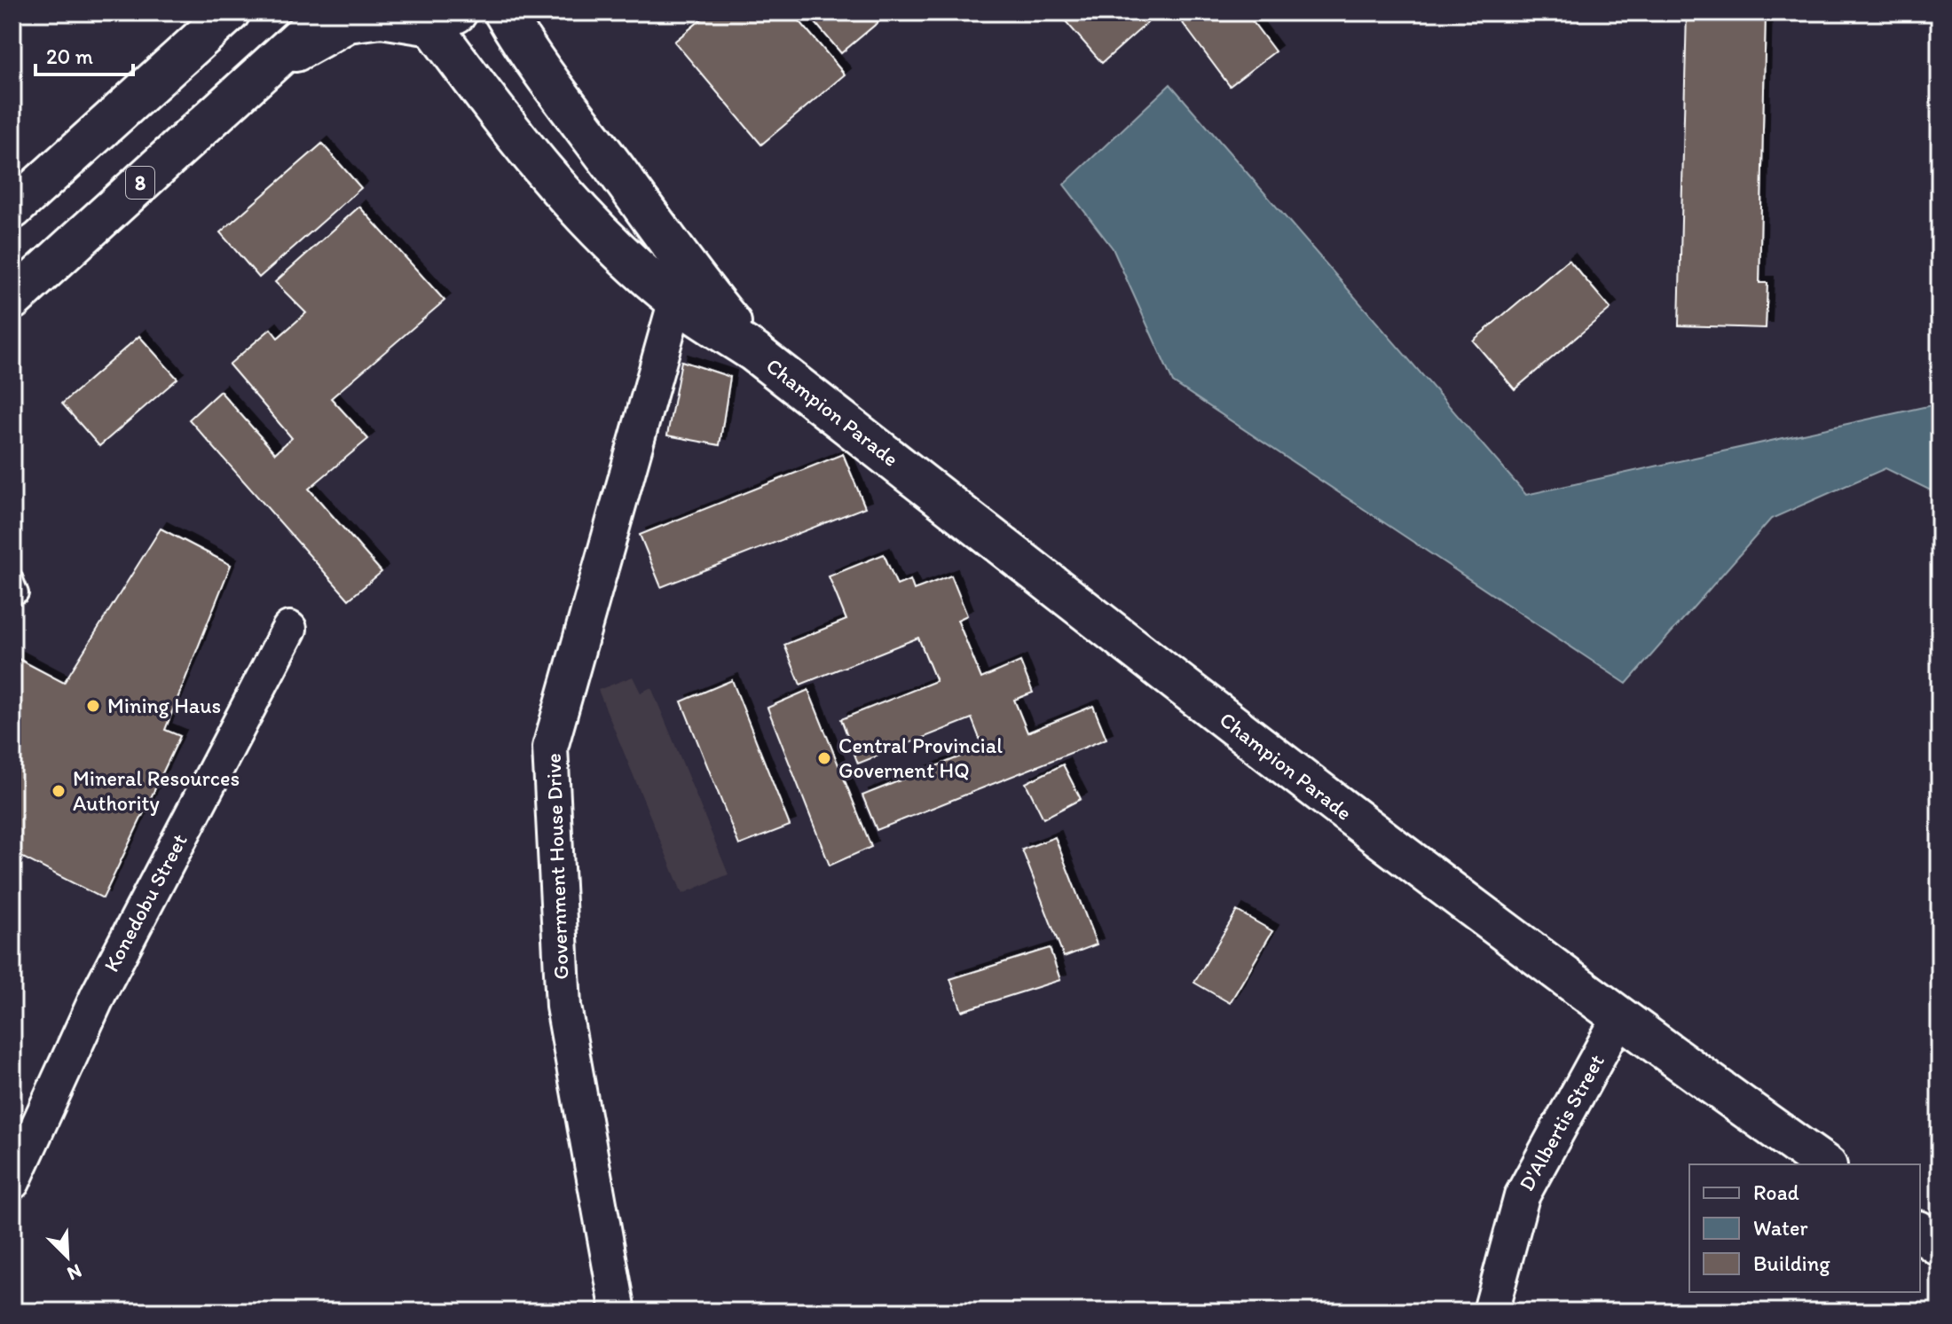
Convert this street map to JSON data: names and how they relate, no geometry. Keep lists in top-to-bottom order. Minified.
{"streets":{"main road":["8","Champion Parade"],"street":["Government House Drive","Konedobu Street","D'Albertis Street"]},"crossings":[["Champion Parade","Government House Drive"],["Champion Parade","D'Albertis Street"]],"places":["Mining Haus","Central Provincial Governent HQ","Mineral Resources Authority"],"legend":["Road","Water","Building"],"scale_bar":"20 m","north":"bottom right"}
